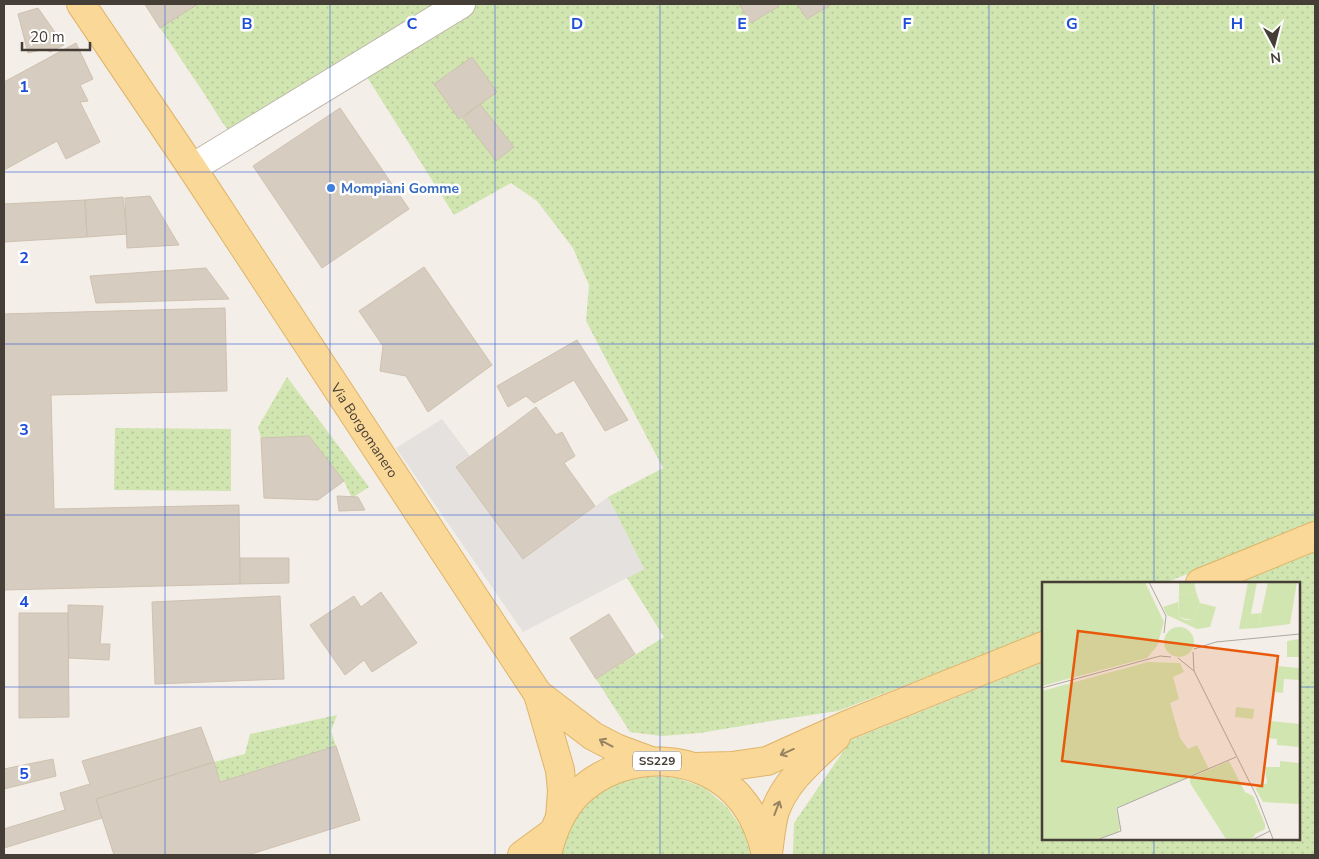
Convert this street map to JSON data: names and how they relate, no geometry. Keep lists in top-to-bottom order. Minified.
{"streets":{"main road":["Via Borgomanero","SS229"]},"crossings":[["Via Borgomanero","SS229"]],"places":["Mompiani Gomme"],"scale_bar":"20 m","north":"bottom","grid":{"columns":["B","C","D","E","F","G","H"],"rows":["1","2","3","4","5"]}}
